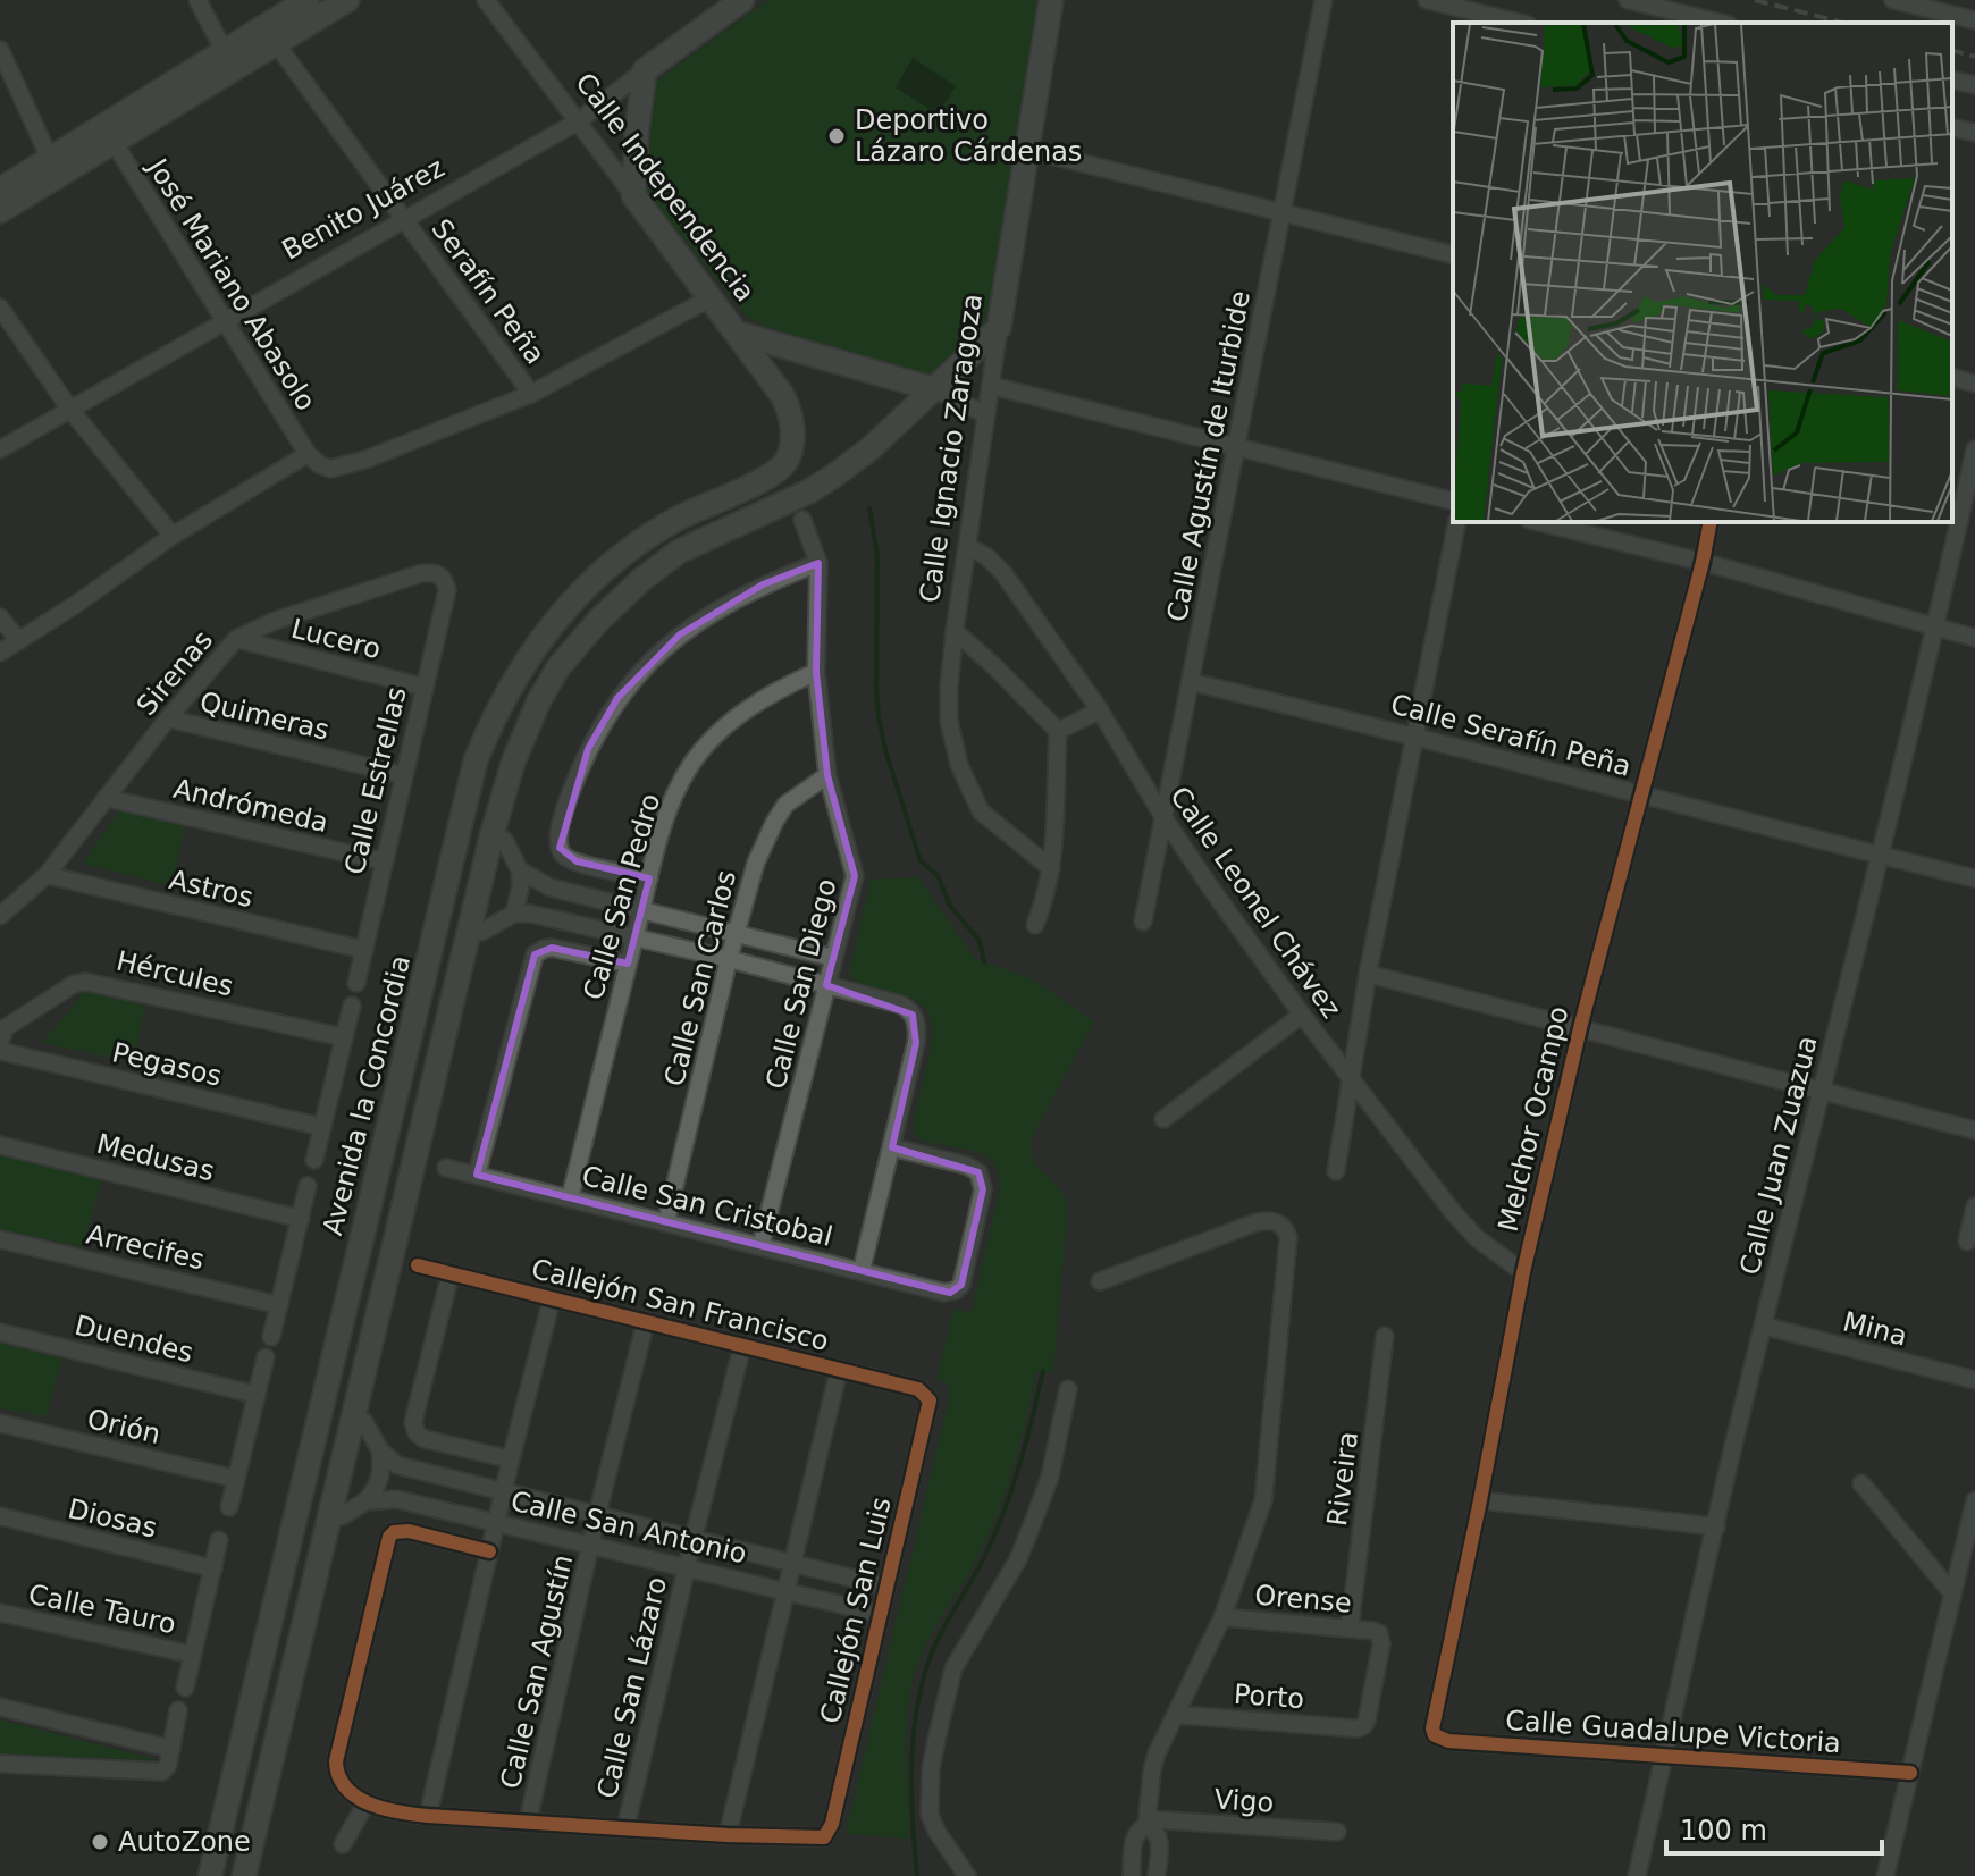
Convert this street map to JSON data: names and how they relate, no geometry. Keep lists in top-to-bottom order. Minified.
{"streets":{"main road":["Calle Independencia","Benito Juárez","Calle Ignacio Zaragoza","Avenida la Concordia"],"street":["José Mariano Abasolo","Serafín Peña","Calle Agustín de Iturbide","Lucero","Sirenas","Quimeras","Calle Serafín Peña","Calle Estrellas","Andrómeda","Astros","Calle San Pedro","Calle Leonel Chávez","Hércules","Calle San Carlos","Calle San Diego","Pegasos","Melchor Ocampo","Calle Juan Zuazua","Medusas","Calle San Cristobal","Arrecifes","Callejón San Francisco","Mina","Duendes","Orión","Riveira","Diosas","Calle San Antonio","Orense","Calle Tauro","Callejón San Luis","Calle San Agustín","Calle San Lázaro","Porto","Calle Guadalupe Victoria","Vigo"]},"crossings":[["Calle Independencia","Benito Juárez"],["Calle Independencia","Calle Ignacio Zaragoza"],["Benito Juárez","José Mariano Abasolo"],["Benito Juárez","Serafín Peña"],["Calle Ignacio Zaragoza","Calle Leonel Chávez"],["Calle Agustín de Iturbide","Calle Serafín Peña"],["Calle Agustín de Iturbide","Calle Leonel Chávez"],["Lucero","Sirenas"],["Lucero","Calle Estrellas"],["Sirenas","Quimeras"],["Sirenas","Calle Estrellas"],["Sirenas","Andrómeda"],["Sirenas","Astros"],["Quimeras","Calle Estrellas"],["Calle Serafín Peña","Melchor Ocampo"],["Calle Serafín Peña","Calle Juan Zuazua"],["Calle Estrellas","Andrómeda"],["Calle Estrellas","Astros"],["Calle San Pedro","Calle San Diego"],["Calle San Pedro","Calle San Cristobal"],["Calle Leonel Chávez","Melchor Ocampo"],["Calle San Carlos","Calle San Diego"],["Calle San Carlos","Calle San Cristobal"],["Calle San Diego","Calle San Cristobal"],["Melchor Ocampo","Calle Guadalupe Victoria"],["Calle Juan Zuazua","Mina"],["Calle Juan Zuazua","Calle Guadalupe Victoria"],["Callejón San Francisco","Callejón San Luis"],["Callejón San Francisco","Calle San Agustín"],["Callejón San Francisco","Calle San Lázaro"],["Riveira","Orense"],["Calle San Antonio","Callejón San Luis"],["Calle San Antonio","Calle San Agustín"],["Calle San Antonio","Calle San Lázaro"],["Orense","Porto"]],"places":["Deportivo Lázaro Cárdenas","AutoZone"],"scale_bar":"100 m"}
